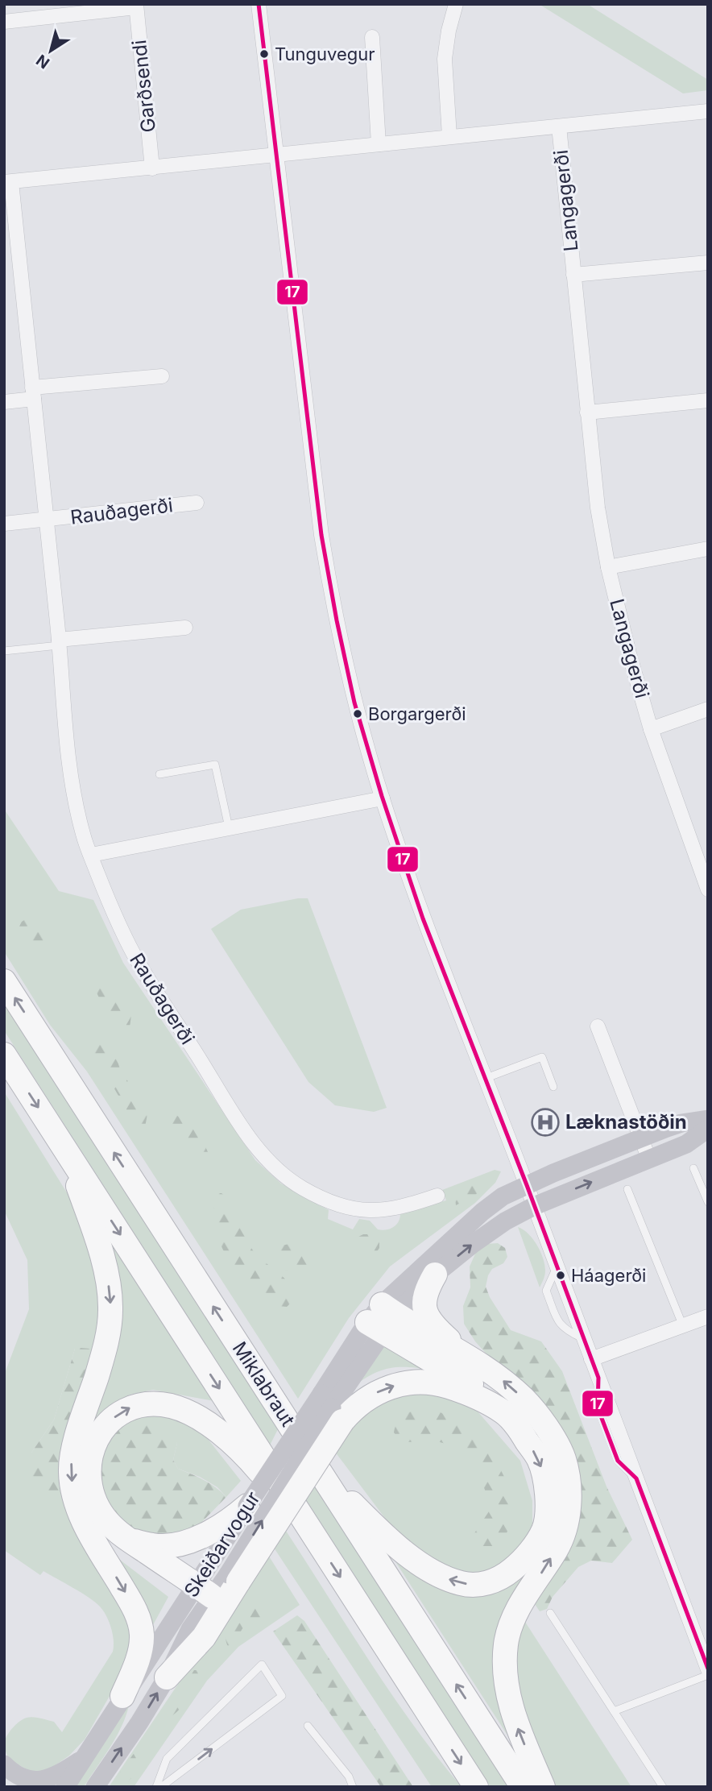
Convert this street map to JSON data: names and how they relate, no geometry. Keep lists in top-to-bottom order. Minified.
{"streets":{"highway":["Miklabraut"],"main road":["Skeiðarvogur"],"street":["Garðsendi","Langagerði","Rauðagerði"]},"places":{"other":["Tunguvegur","Borgargerði","Háagerði"],"hospital":["Læknastöðin"]},"lines":["transit line 17"],"north":"bottom left"}
